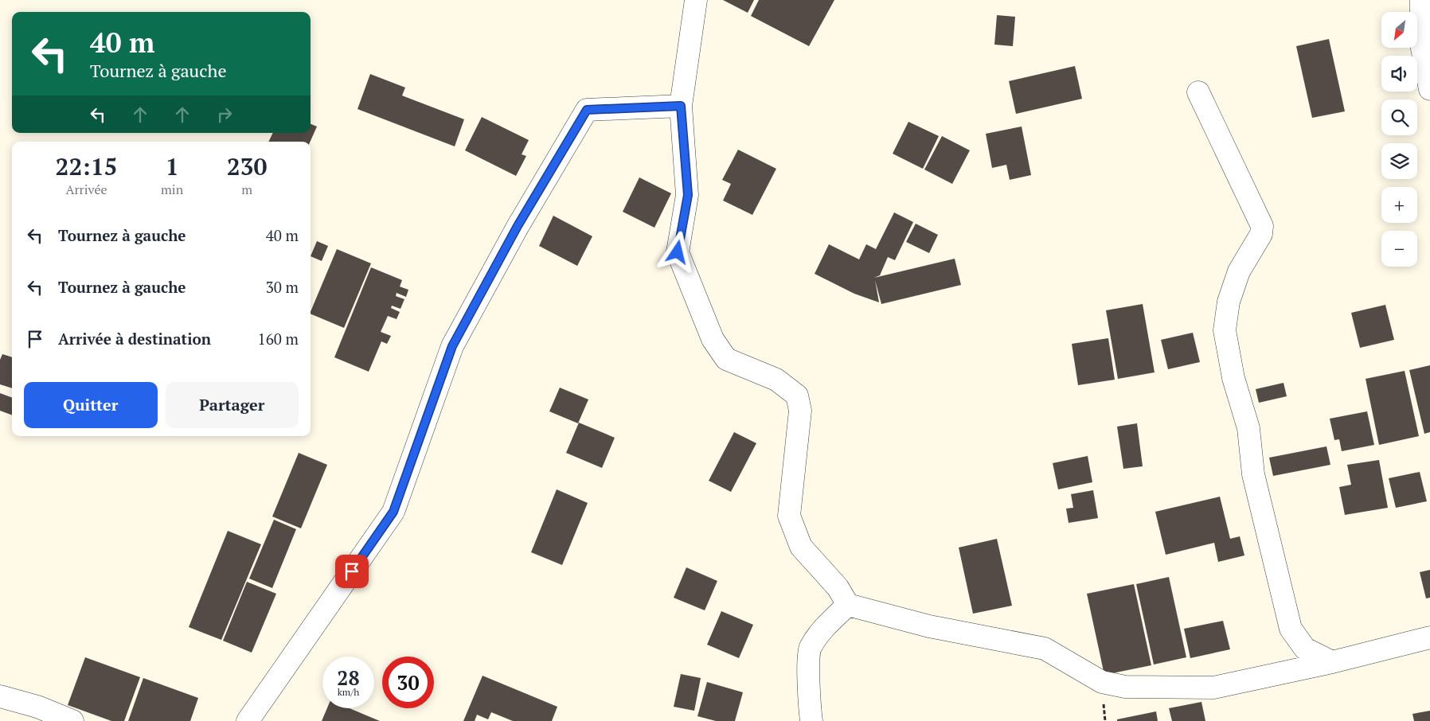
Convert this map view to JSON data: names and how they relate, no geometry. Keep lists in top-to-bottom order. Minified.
{"north":"bottom left","page":{"map_buttons":["+","−"],"turn":["40 m","Tournez à gauche"],"eta":["22:15","Arrivée","1","min","230","m"],"list":[{"name":"Tournez à gauche","value":"40 m"},{"name":"Tournez à gauche","value":"30 m"},{"name":"Arrivée à destination","value":"160 m"}],"buttons":["Quitter","Partager"],"speed":"28 km/h","limit":"30"}}
